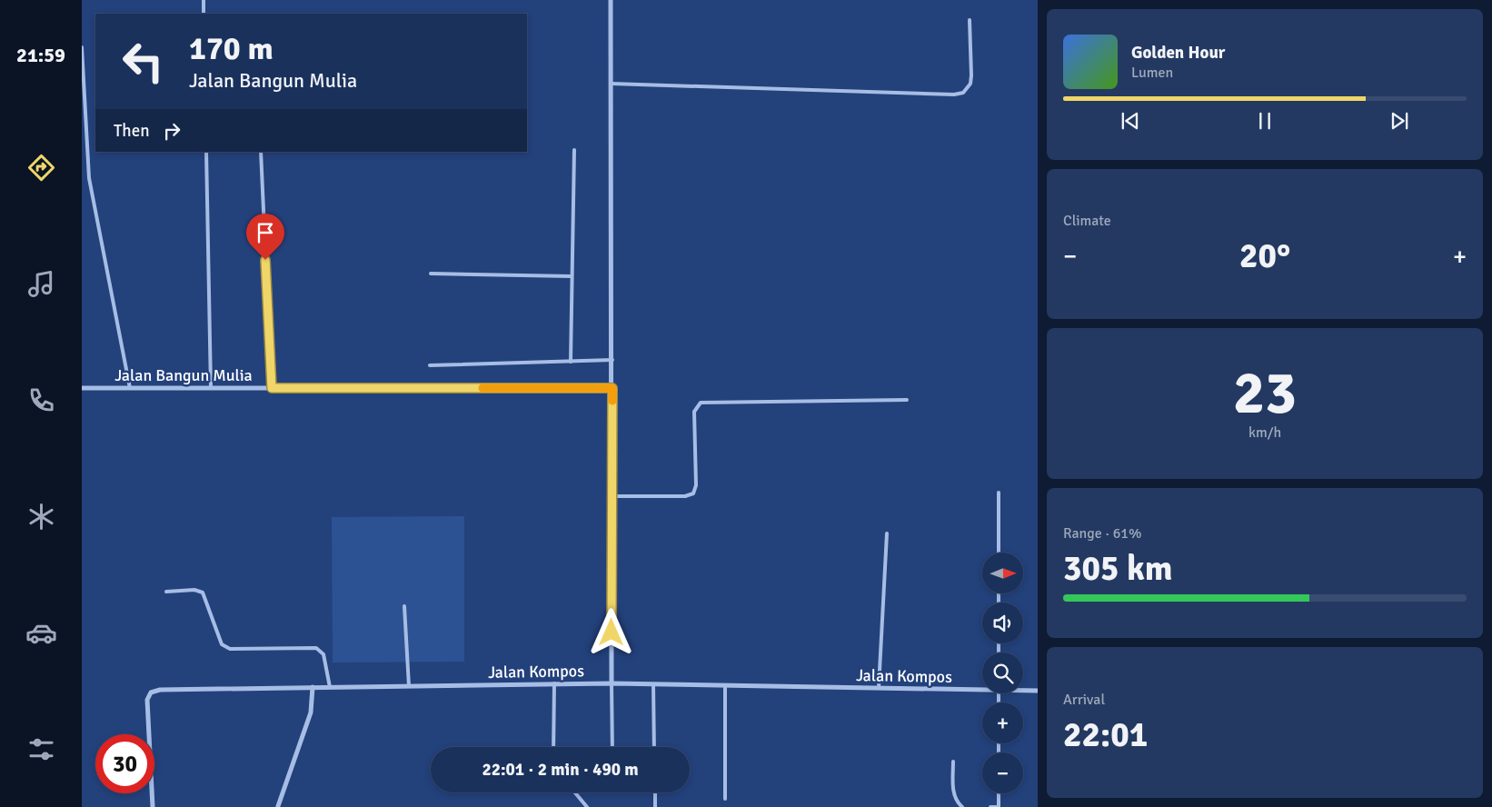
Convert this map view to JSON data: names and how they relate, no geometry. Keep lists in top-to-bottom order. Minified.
{"streets":{"street":["Jalan Bangun Mulia","Jalan Kompos"]},"north":"right","page":{"tabs":"21:59","turn":["170 m","Jalan Bangun Mulia"],"song":["Golden Hour","Lumen"],"then":"Then","tile":["Climate",["23","km/h"],["Range · 61%","305 km"],["Arrival","22:01"]],"heat":["−","20°","+"],"map_buttons":["+","−"],"limit":"30","trip":"22:01 · 2 min · 490 m"}}
